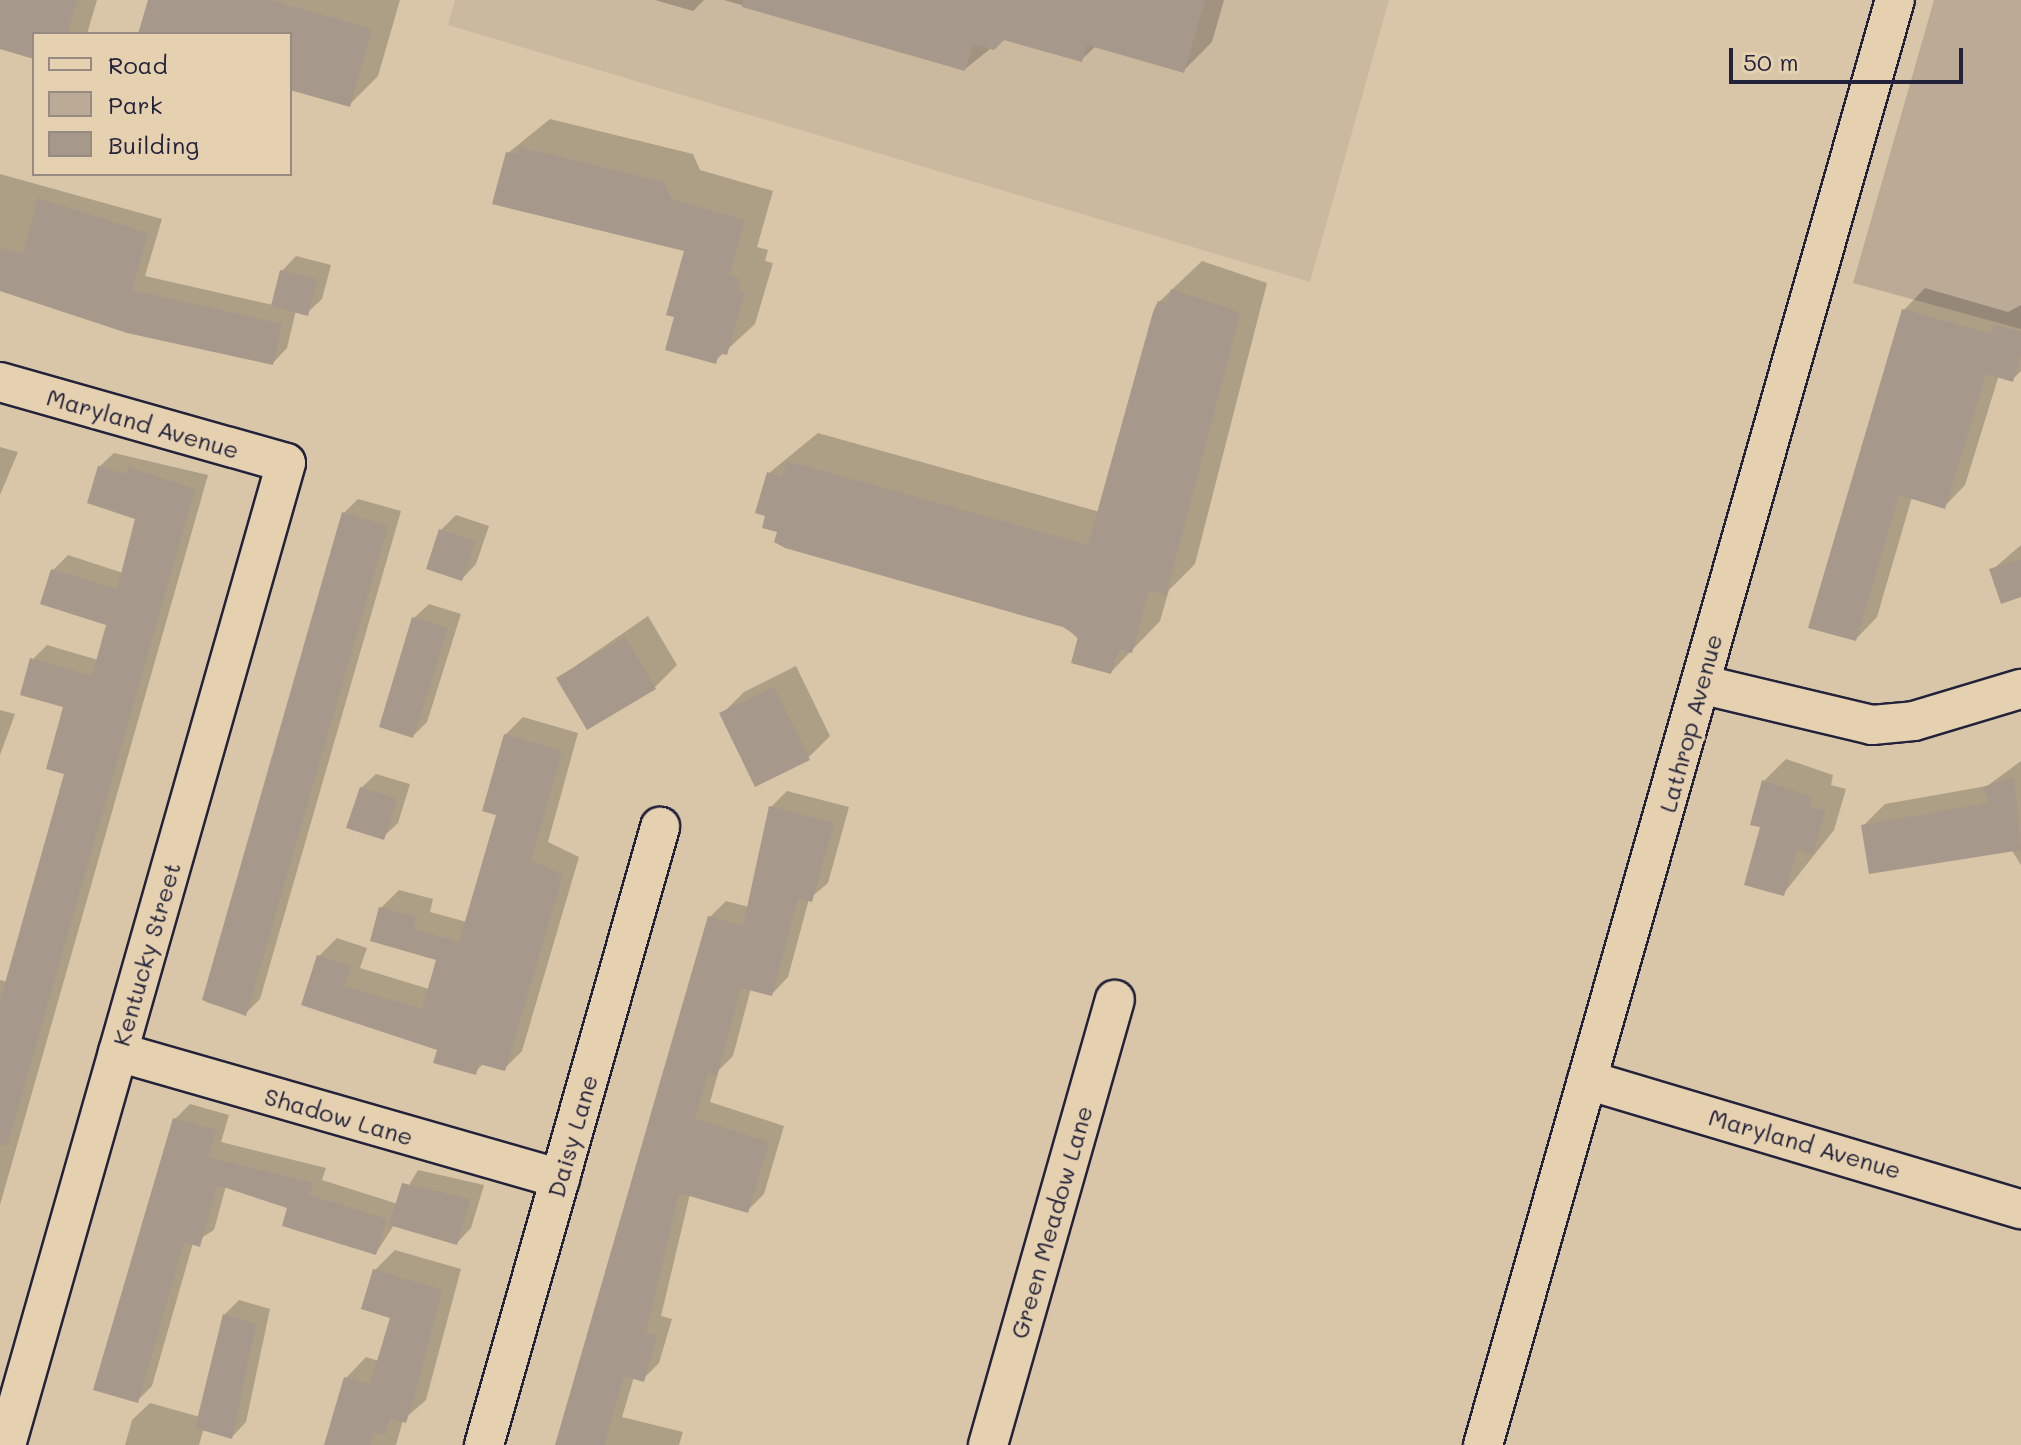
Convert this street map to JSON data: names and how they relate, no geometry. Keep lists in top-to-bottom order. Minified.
{"streets":{"street":["Maryland Avenue","Lathrop Avenue","Kentucky Street","Shadow Lane","Daisy Lane","Green Meadow Lane"]},"crossings":[["Maryland Avenue","Lathrop Avenue"],["Maryland Avenue","Kentucky Street"],["Kentucky Street","Shadow Lane"],["Shadow Lane","Daisy Lane"]],"legend":["Road","Park","Building"],"scale_bar":"50 m"}
